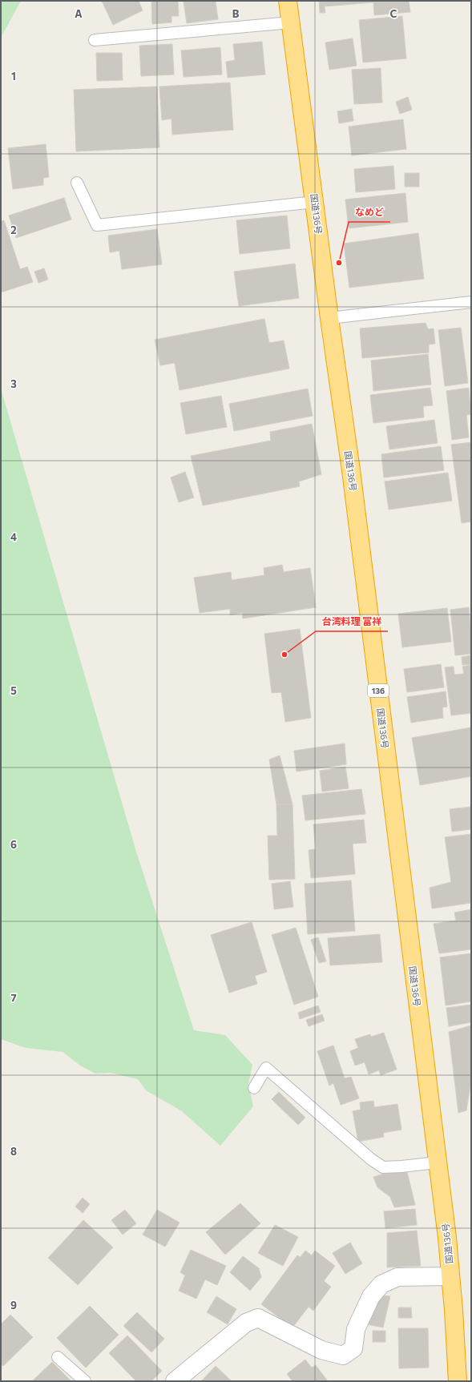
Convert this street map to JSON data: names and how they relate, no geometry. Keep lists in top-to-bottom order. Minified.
{"streets":{"highway":["国道136号","136"]},"places":["なめど","台湾料理 富祥"],"grid":{"columns":["A","B","C"],"rows":["1","2","3","4","5","6","7","8","9"]}}
